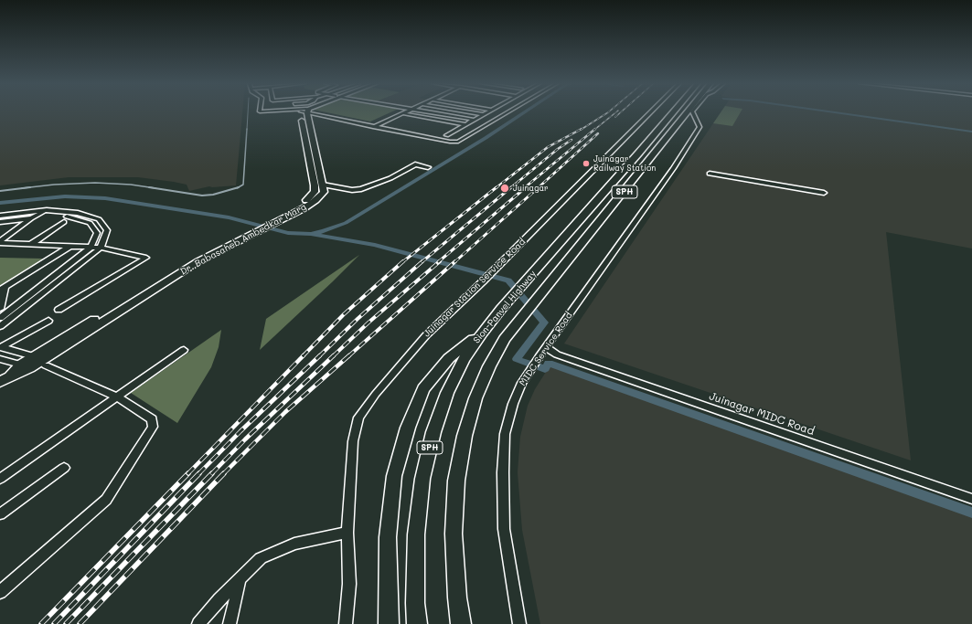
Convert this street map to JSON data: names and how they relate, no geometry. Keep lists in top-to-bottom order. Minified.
{"streets":{"highway":["SPH","Sion-Panvel Highway"],"main road":["Dr. Babasaheb Ambedkar Marg"],"street":["Juinagar Station Service Road","MIDC Service Road","Juinagar MIDC Road"]},"crossings":[["MIDC Service Road","Juinagar MIDC Road"]],"places":["Juinagar Railway Station","Juinagar"]}
